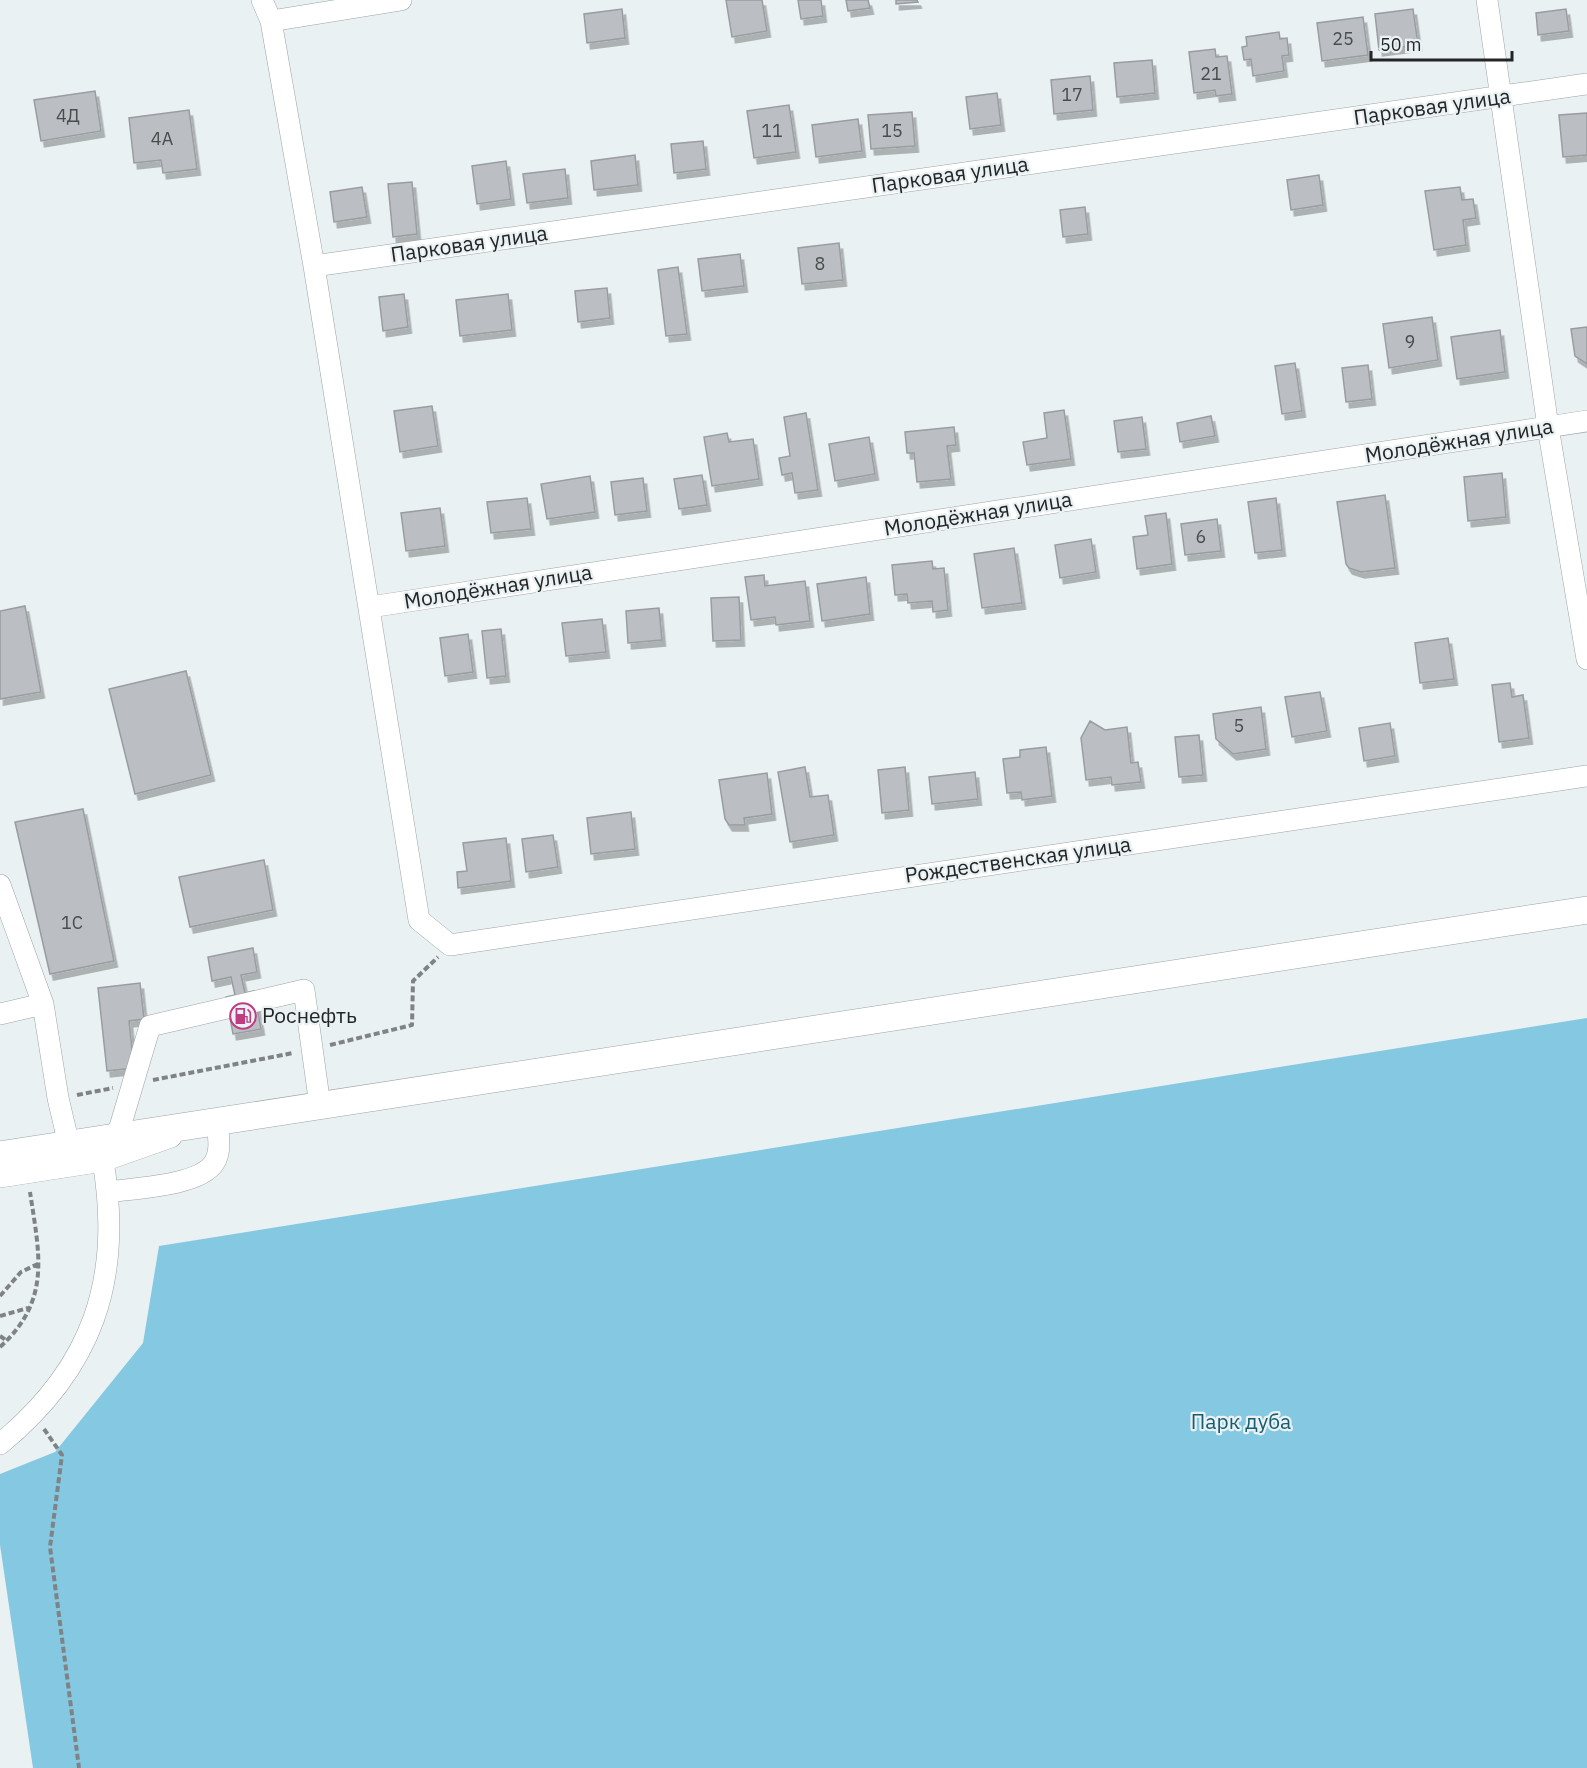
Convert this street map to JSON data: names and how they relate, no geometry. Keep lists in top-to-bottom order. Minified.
{"streets":{"street":["Парковая улица","Молодёжная улица","Рождественская улица"]},"parks":["Парк дуба"],"places":{"fuel station":["Роснефть"]},"house_numbers":["25","21","17","4Д","11","15","4А","8","9","6","5","1С"],"scale_bar":"50 m"}
